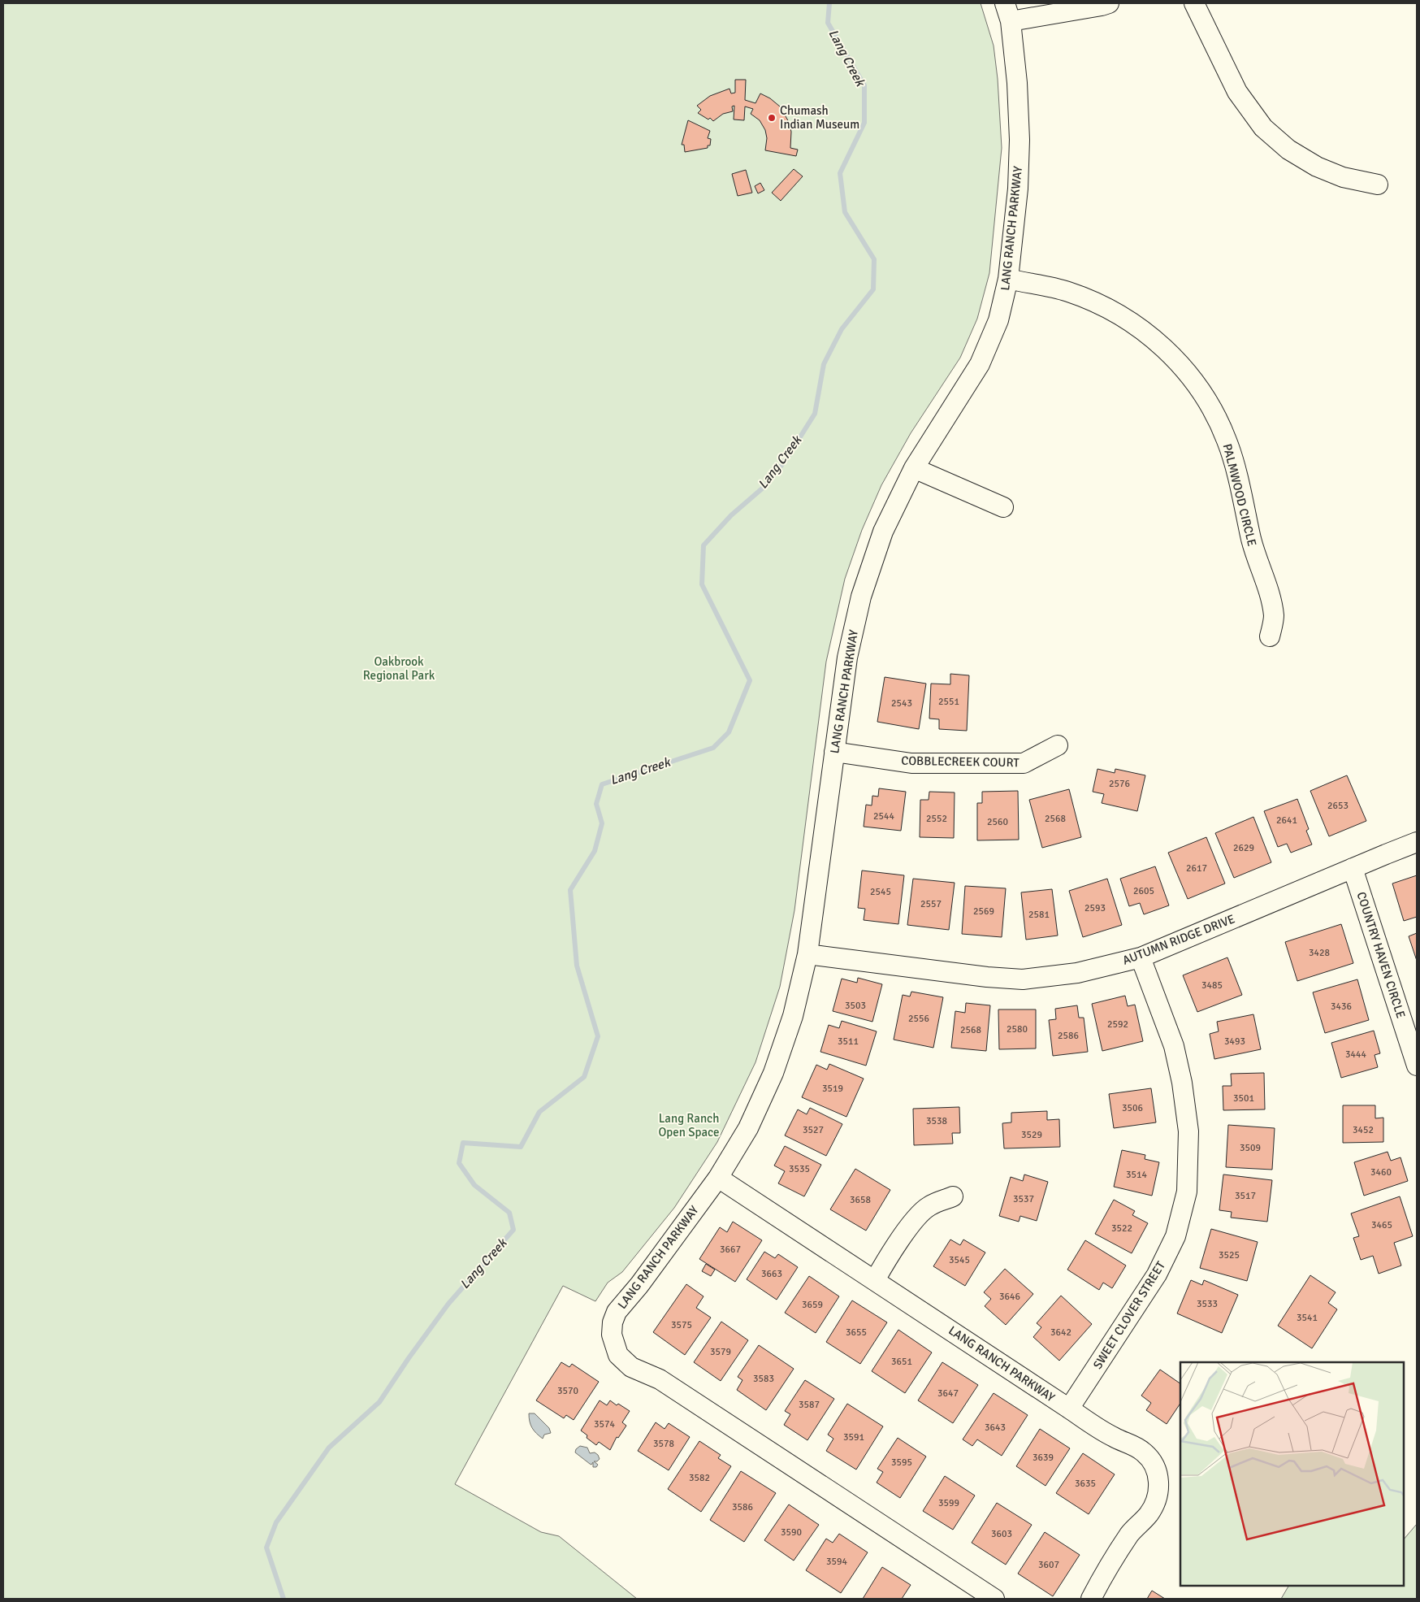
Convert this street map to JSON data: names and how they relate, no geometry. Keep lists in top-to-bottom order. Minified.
{"streets":{"street":["LANG RANCH PARKWAY","PALMWOOD CIRCLE","COBBLECREEK COURT","AUTUMN RIDGE DRIVE","COUNTRY HAVEN CIRCLE","SWEET CLOVER STREET"]},"crossings":[["LANG RANCH PARKWAY","PALMWOOD CIRCLE"],["LANG RANCH PARKWAY","COBBLECREEK COURT"],["LANG RANCH PARKWAY","AUTUMN RIDGE DRIVE"],["LANG RANCH PARKWAY","SWEET CLOVER STREET"],["AUTUMN RIDGE DRIVE","COUNTRY HAVEN CIRCLE"],["AUTUMN RIDGE DRIVE","SWEET CLOVER STREET"]],"water":["Lang Creek"],"parks":["Oakbrook Regional Park","Lang Ranch Open Space"],"places":["Chumash Indian Museum"],"house_numbers":["2551","2543","2576","2653","2544","2552","2568","2641","2560","2629","2617","2605","2545","2557","2593","2569","2581","3428","3485","3503","3436","2556","2592","2580","2568","2586","3511","3493","3444","3519","3501","3506","3538","3527","3452","3529","3509","3535","3460","3514","3517","3537","3658","3465","3522","3667","3525","3545","3663","3646","3533","3659","3541","3575","3655","3642","3579","3651","3583","3570","3647","3587","3574","3643","3591","3578","3639","3595","3582","3635","3599","3586","3590","3603","3594","3607"]}
